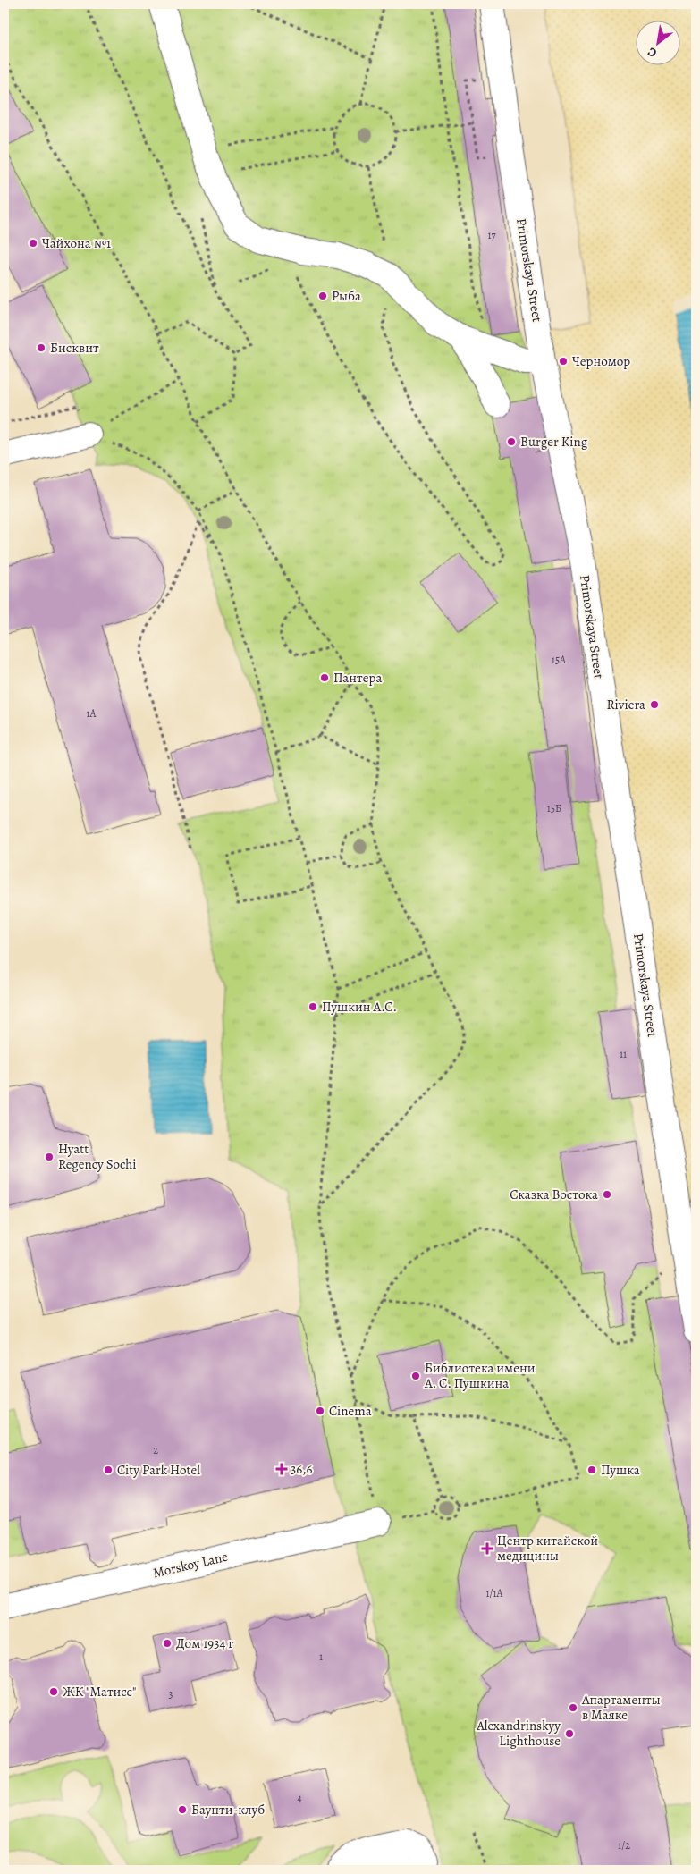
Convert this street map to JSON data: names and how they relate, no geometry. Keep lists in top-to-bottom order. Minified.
{"streets":{"street":["Primorskaya Street","Morskoy Lane"]},"places":{"other":["Чайхона №1","Рыба","Бисквит","Черномор","Burger King","Пантера","Riviera","Пушкин А.С.","Hyatt Regency Sochi","Сказка Востока","Библиотека имени А. С. Пушкина","Cinema","City Park Hotel","Пушка","Дом 1934 г","ЖК \"Матисс\"","Апартаменты в Маяке","Alexandrinskyy Lighthouse","Баунти-клуб"],"health":["36,6","Центр китайской медицины"]},"house_numbers":["17","15А","1А","15Б","11","2","1/1А","1","3","4","1/2"],"north":"bottom left"}
